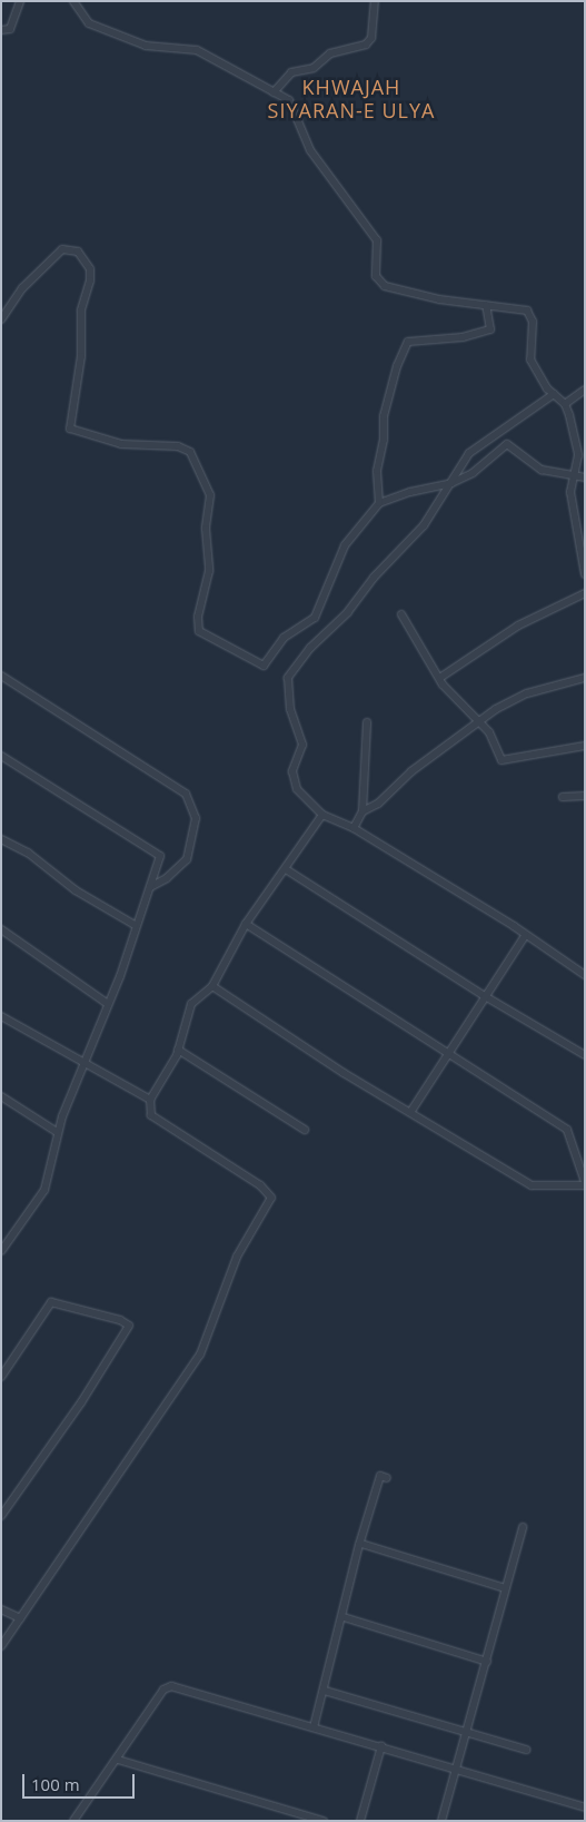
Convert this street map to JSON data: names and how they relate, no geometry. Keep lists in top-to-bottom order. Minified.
{"districts":["KHWAJAH SIYARAN-E ULYA"],"scale_bar":"100 m"}
